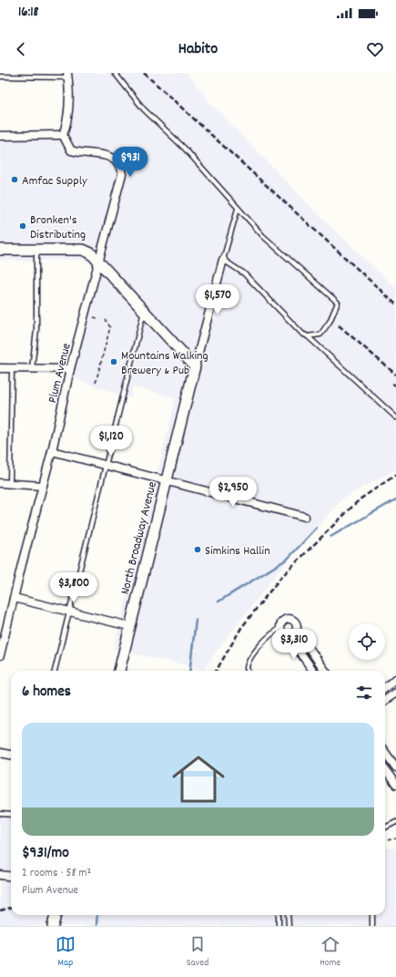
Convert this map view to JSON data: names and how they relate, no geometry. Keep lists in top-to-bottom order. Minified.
{"streets":{"street":["Plum Avenue","North Broadway Avenue"]},"places":["Amfac Supply","Bronken's Distributing","Mountains Walking Brewery & Pub","Simkins Hallin"],"page":{"status":"16:18","header":"Habito","price":["$931","$1,570","$1,120","$2,950","$3,800","$3,310"],"heading":"6 homes","list":[{"name":"$931/mo","note":"2 rooms · 58 m² · Plum Avenue"}],"tabs":["Map","Saved","Home"]}}
